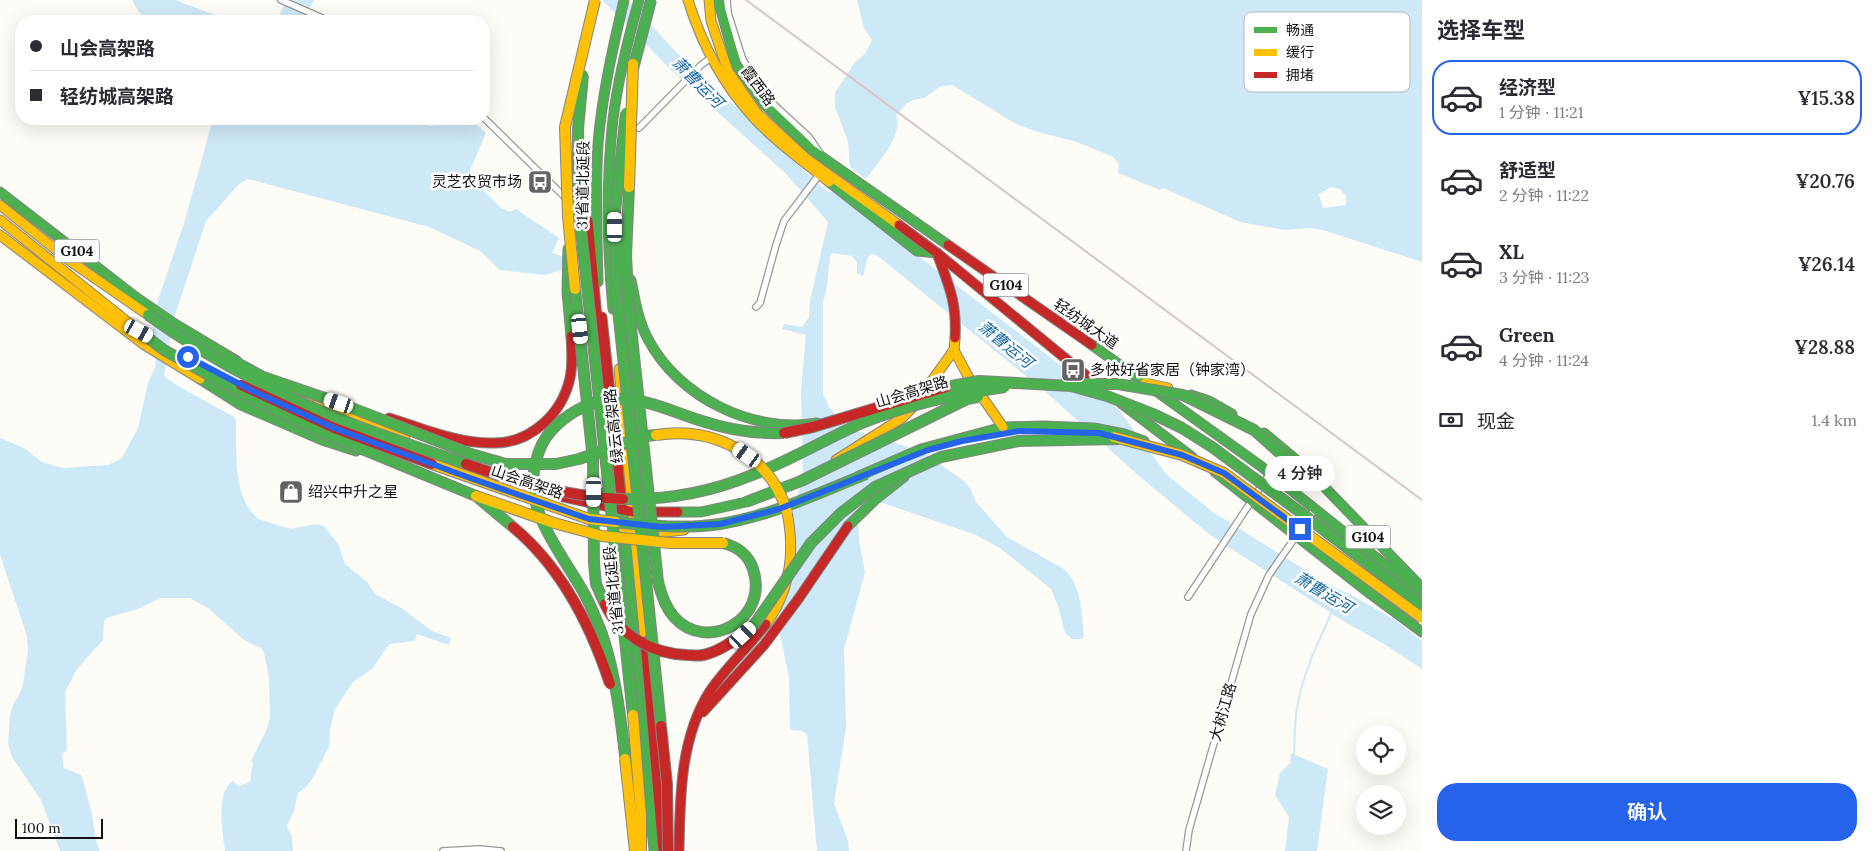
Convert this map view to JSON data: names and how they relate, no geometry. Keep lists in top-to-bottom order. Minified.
{"streets":{"main road":["霞西路","31省道北延段","G104","轻纺城大道","山会高架路","绿云高架路"],"street":["大树江路"]},"crossings":[["31省道北延段","G104"],["G104","轻纺城大道"],["G104","山会高架路"],["G104","大树江路"],["轻纺城大道","大树江路"]],"water":["萧曹运河"],"places":{"bus stop":["灵芝农贸市场","多快好省家居（钟家湾）"],"shop":["绍兴中升之星"]},"legend":["畅通","缓行","拥堵"],"scale_bar":"100 m","page":{"heading":"选择车型","banner":["山会高架路","轻纺城高架路"],"list":[{"name":"经济型","note":"1 分钟 · 11:21","value":"¥15.38"},{"name":"舒适型","note":"2 分钟 · 11:22","value":"¥20.76"},{"name":"XL","note":"3 分钟 · 11:23","value":"¥26.14"},{"name":"Green","note":"4 分钟 · 11:24","value":"¥28.88"}],"pay":["现金","1.4 km"],"bubble":"4 分钟","buttons":"确认","scale":"100 m"}}
